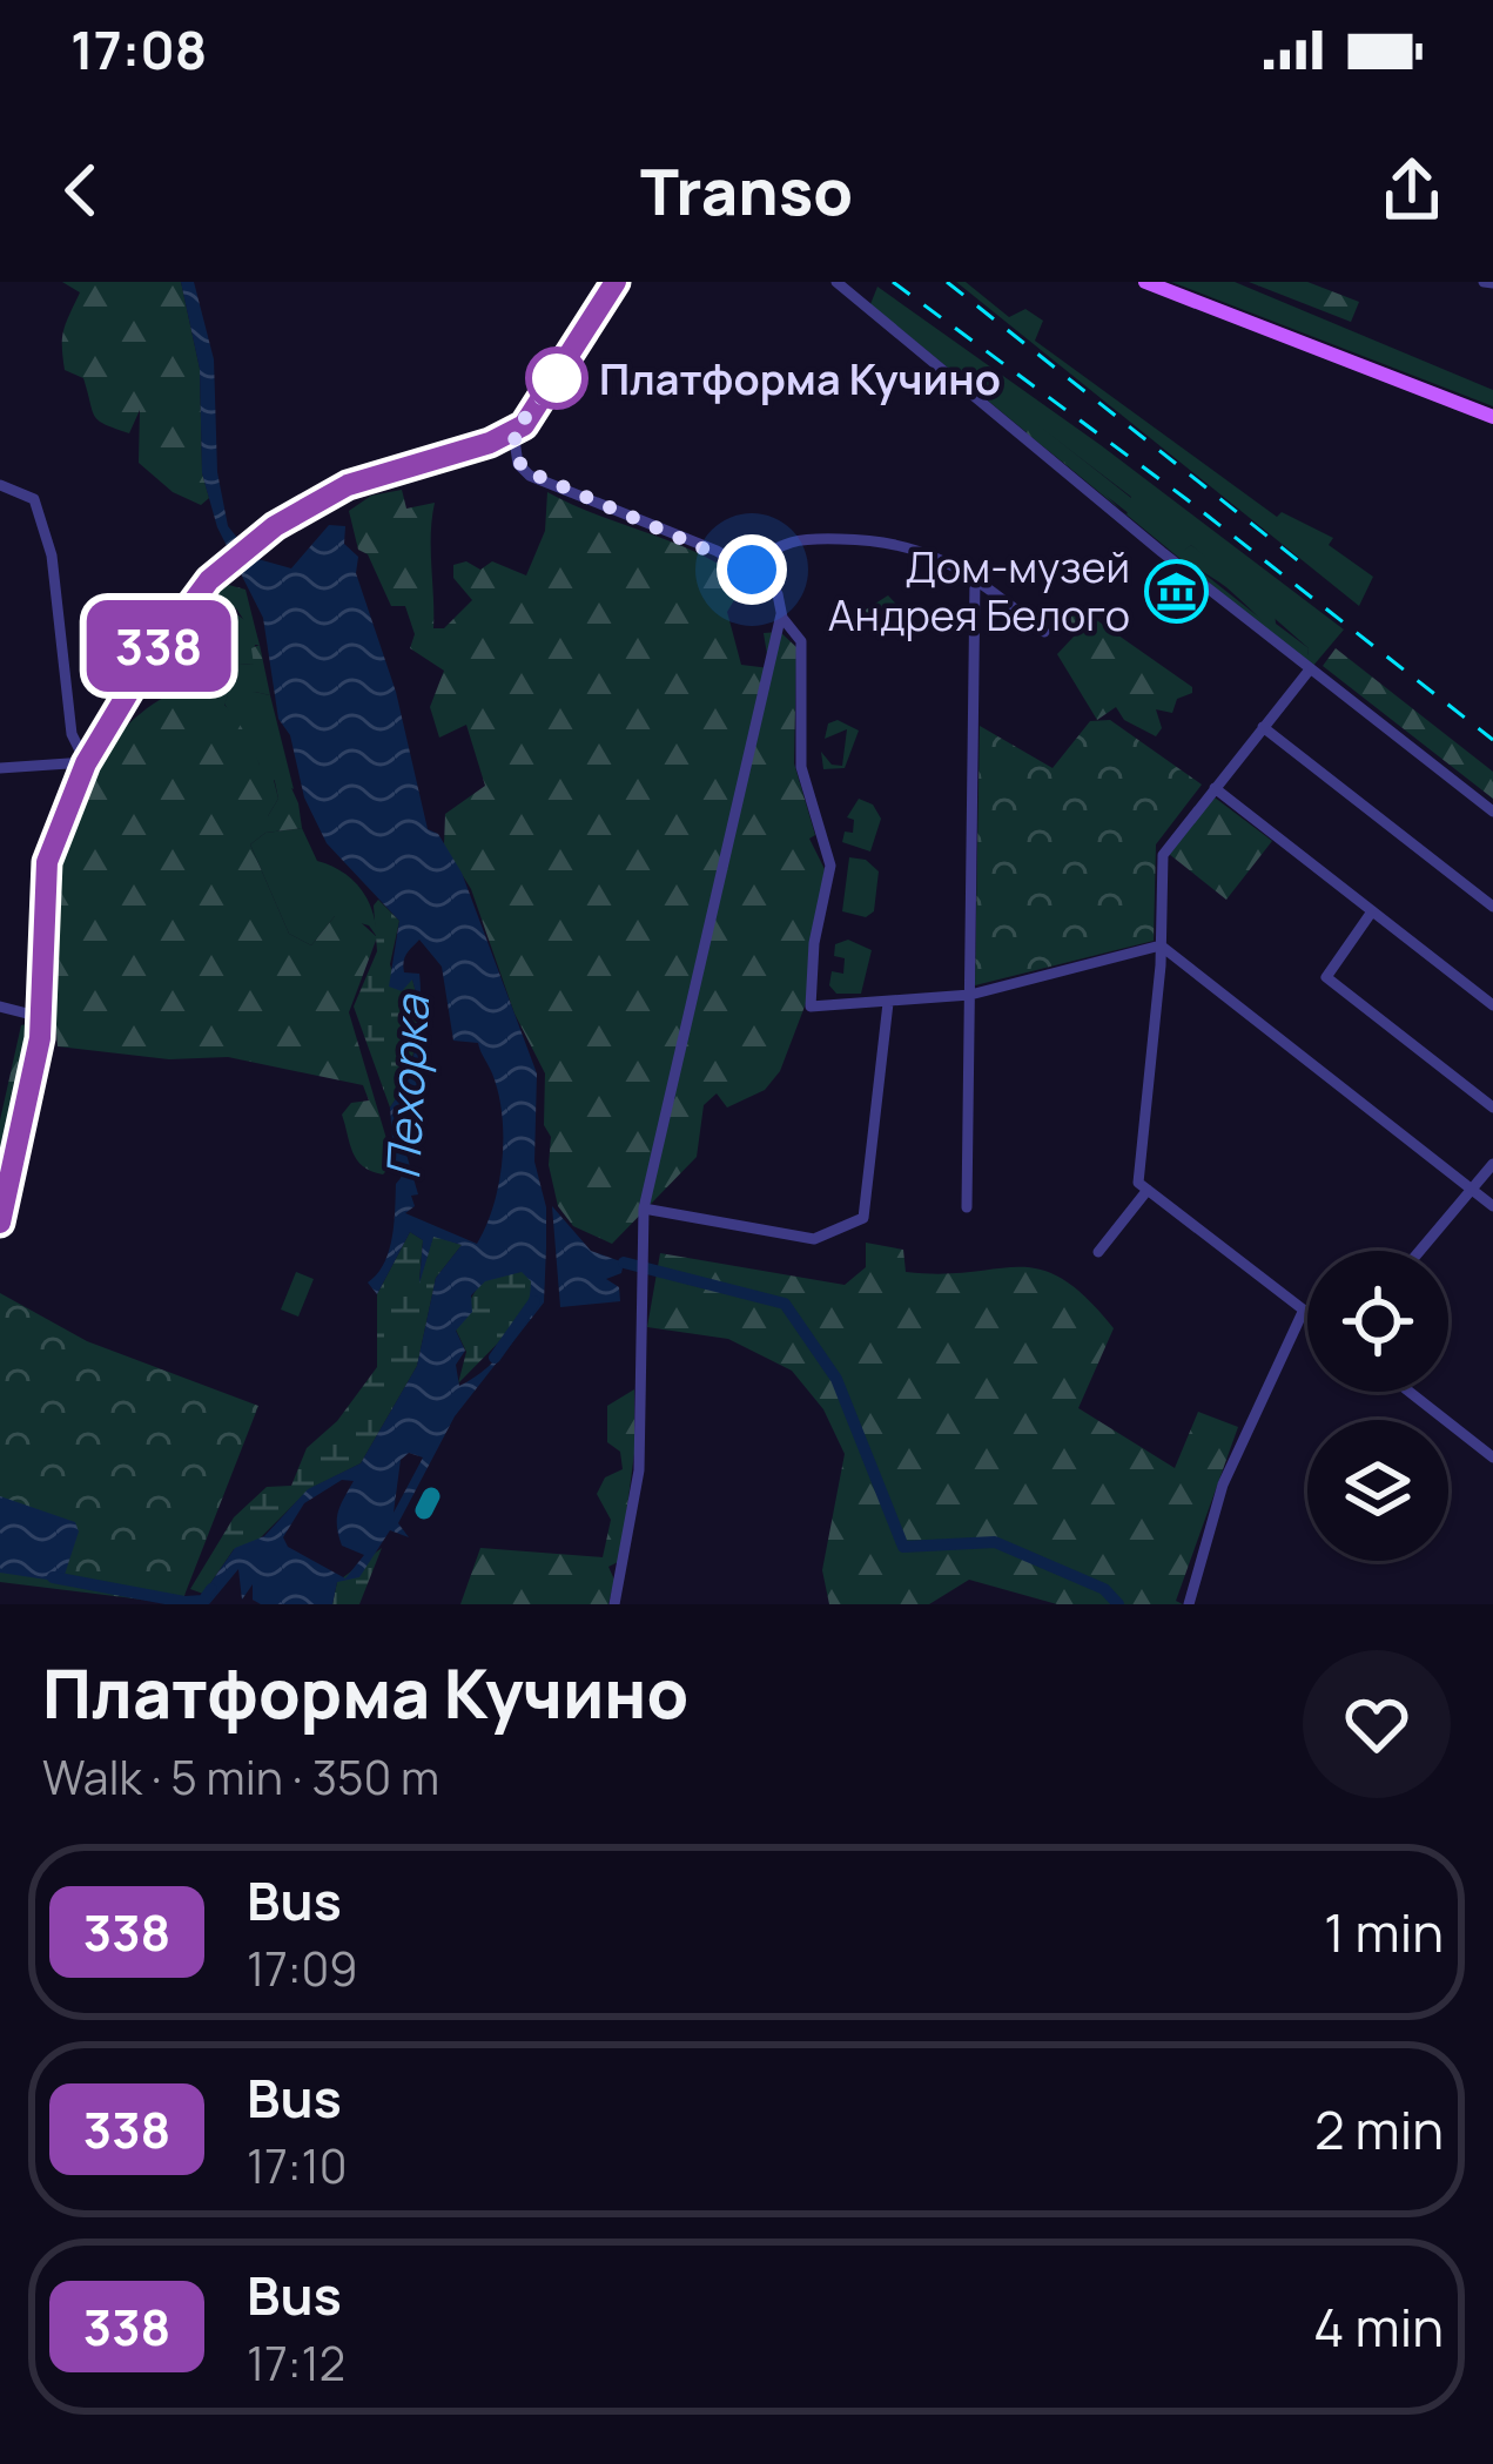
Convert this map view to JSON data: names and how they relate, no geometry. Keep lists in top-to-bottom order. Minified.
{"water":["Пехорка"],"places":{"other":["Платформа Кучино"],"museum":["Дом-музей Андрея Белого"]},"lines":["bus line 338"],"page":{"status":"17:08","header":"Transo","on_map":"338","heading":["Платформа Кучино","Walk · 5 min · 350 m"],"list":[{"mark":"338","name":"Bus","note":"17:09","value":"1 min"},{"mark":"338","name":"Bus","note":"17:10","value":"2 min"},{"mark":"338","name":"Bus","note":"17:12","value":"4 min"}]}}
